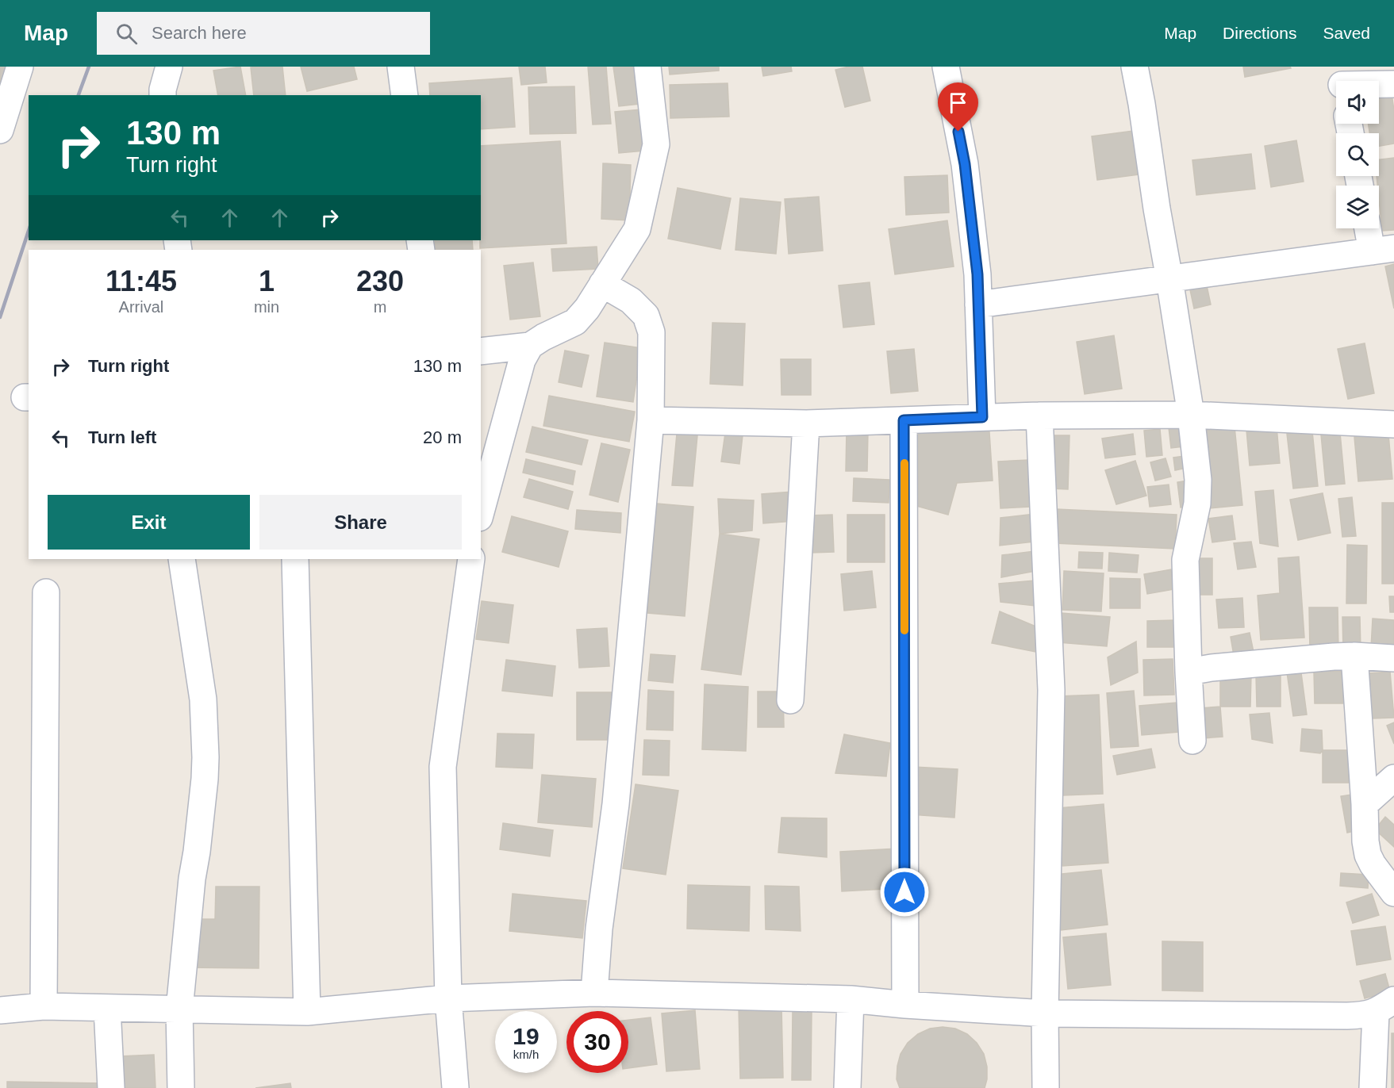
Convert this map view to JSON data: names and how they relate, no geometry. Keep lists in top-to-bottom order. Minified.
{"page":{"header":"Map","search":"Search here","nav":["Map","Directions","Saved"],"turn":["130 m","Turn right"],"eta":["11:45","Arrival","1","min","230","m"],"list":[{"name":"Turn right","value":"130 m"},{"name":"Turn left","value":"20 m"}],"buttons":["Exit","Share"],"speed":"19 km/h","limit":"30"}}
